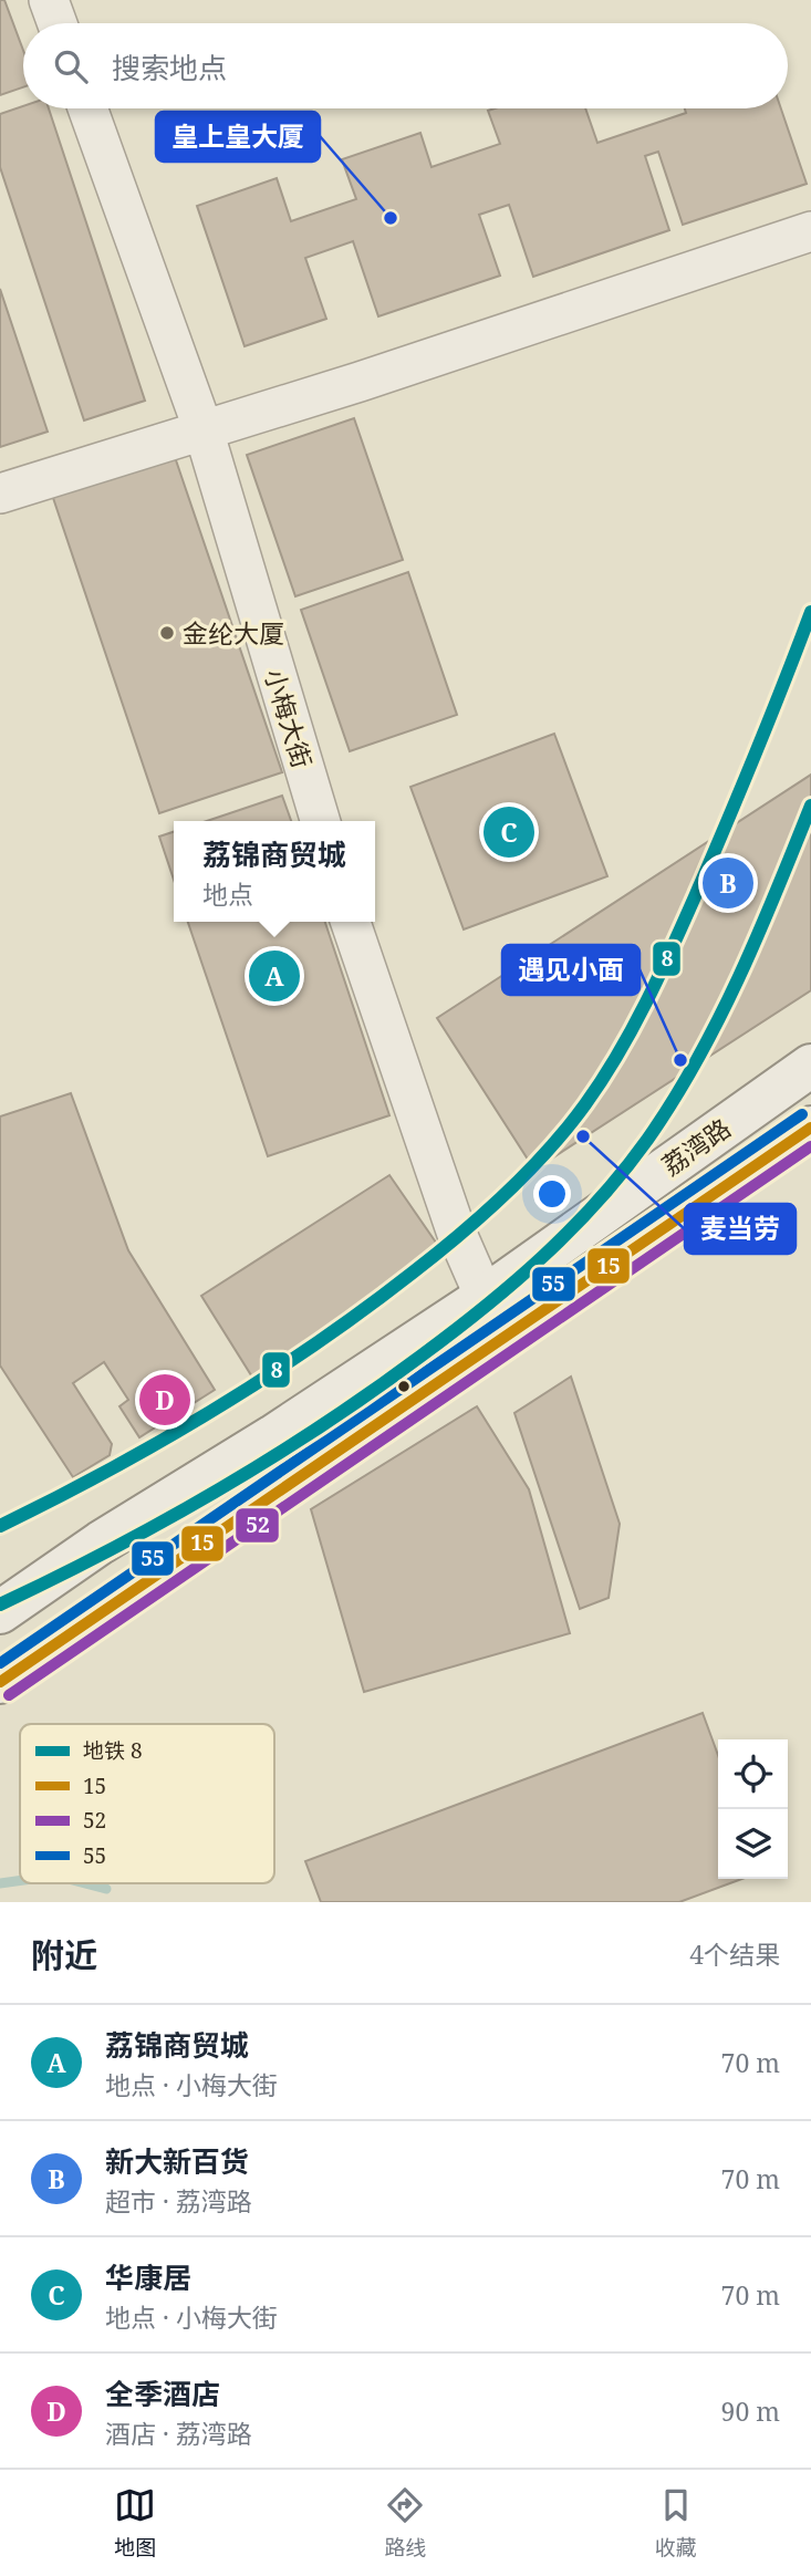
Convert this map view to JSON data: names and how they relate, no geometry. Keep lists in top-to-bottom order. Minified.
{"streets":{"main road":["荔湾路"],"street":["小梅大街"]},"places":["皇上皇大厦","金纶大厦","遇见小面","麦当劳"],"lines":["metro line 8","transit line 55","transit line 15","transit line 52"],"legend":["地铁 8","15","52","55"],"page":{"search":"搜索地点","pins":["C","B","A","D"],"popup":["荔锦商贸城","地点"],"heading":["附近","4个结果"],"list":[{"mark":"A","name":"荔锦商贸城","note":"地点 · 小梅大街","value":"70 m"},{"mark":"B","name":"新大新百货","note":"超市 · 荔湾路","value":"70 m"},{"mark":"C","name":"华康居","note":"地点 · 小梅大街","value":"70 m"},{"mark":"D","name":"全季酒店","note":"酒店 · 荔湾路","value":"90 m"}],"nav":["地图","路线","收藏"]}}
